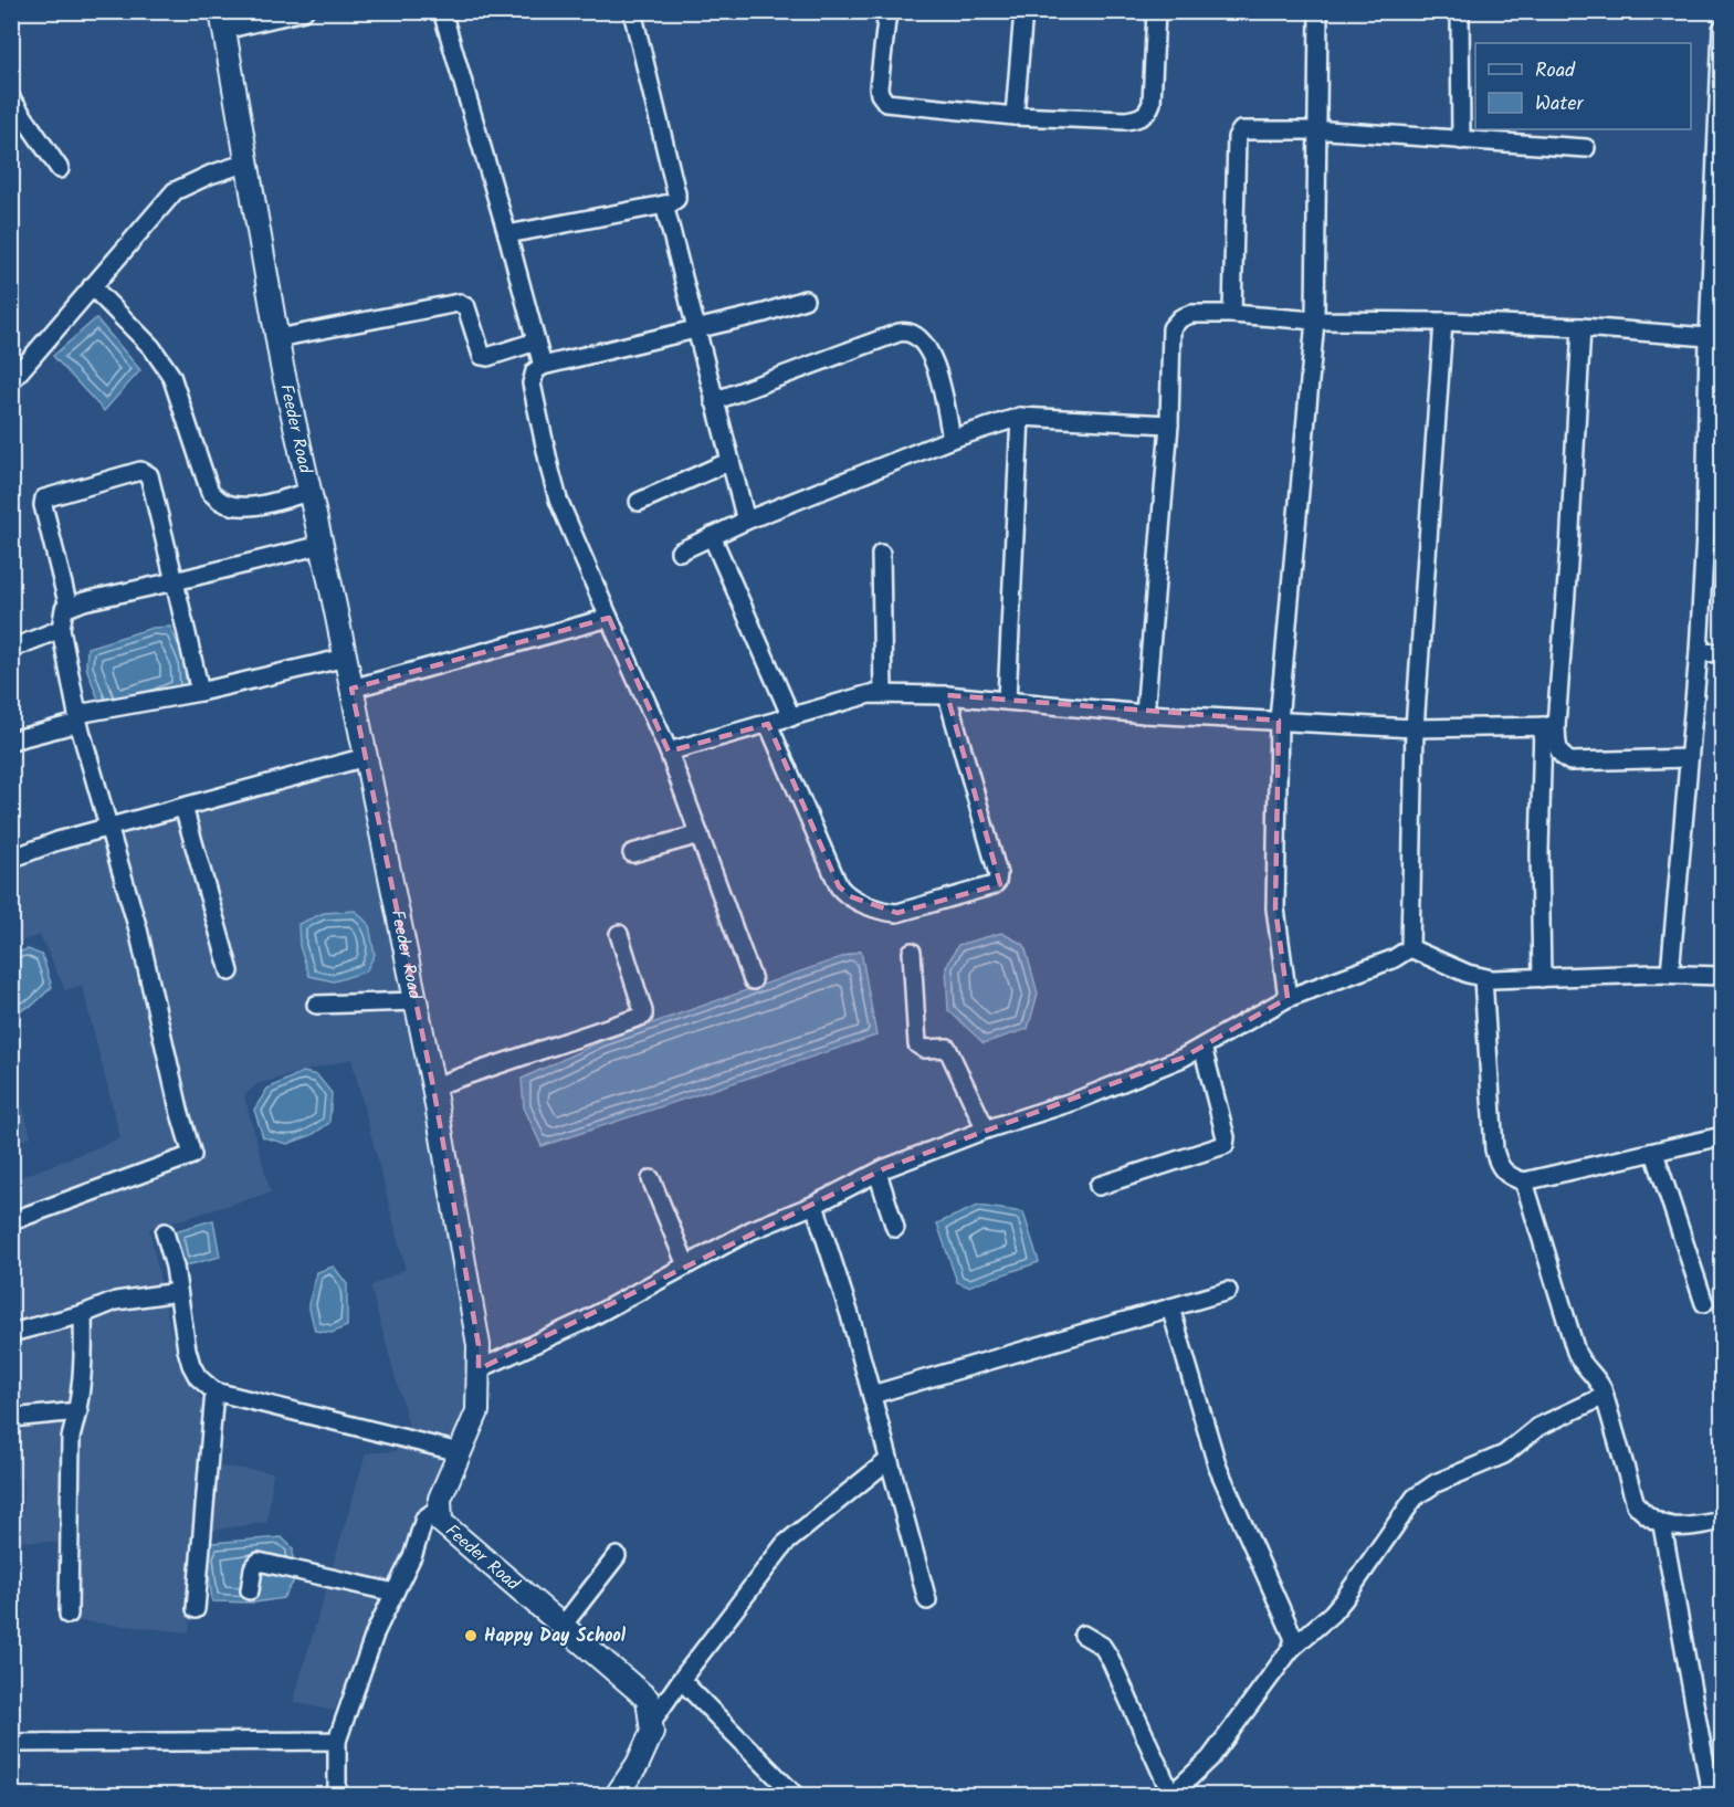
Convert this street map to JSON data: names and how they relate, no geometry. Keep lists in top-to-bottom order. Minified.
{"streets":{"street":["Feeder Road"]},"places":["Happy Day School"],"legend":["Road","Water"]}
